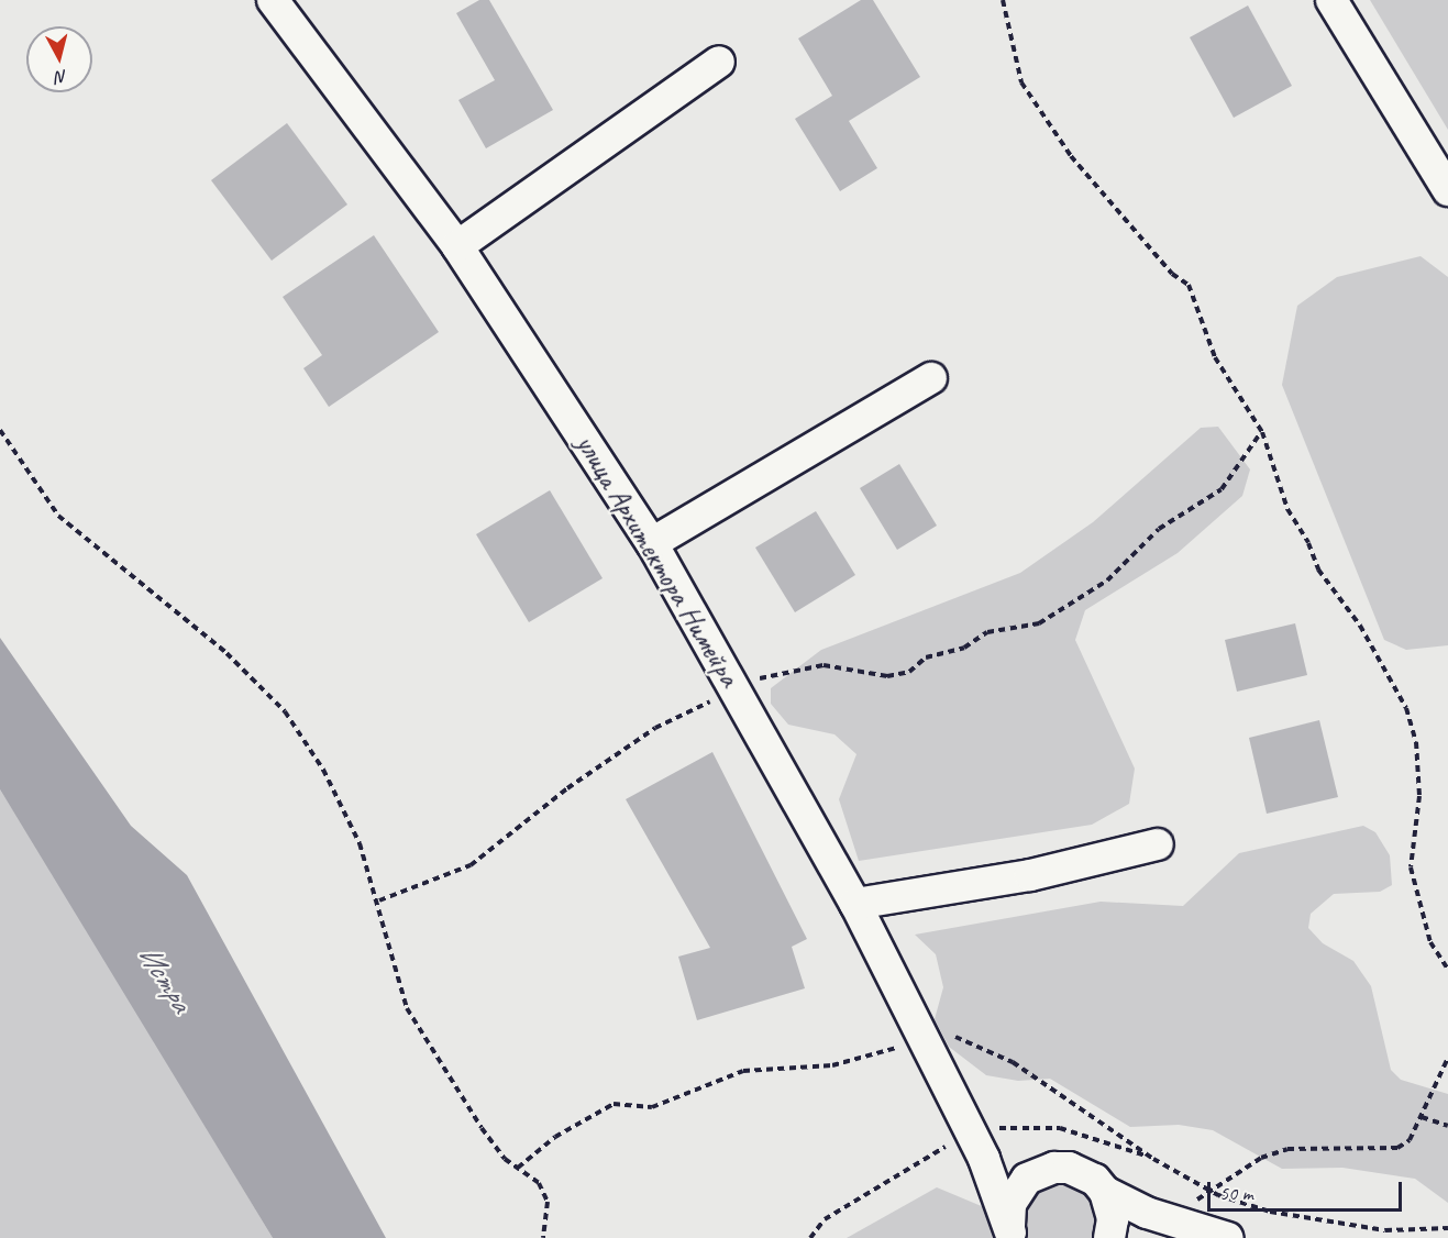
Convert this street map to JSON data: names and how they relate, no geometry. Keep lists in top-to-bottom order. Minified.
{"streets":{"street":["улица Архитектора Нимейра"]},"water":["Истра"],"scale_bar":"50 m","north":"bottom"}
